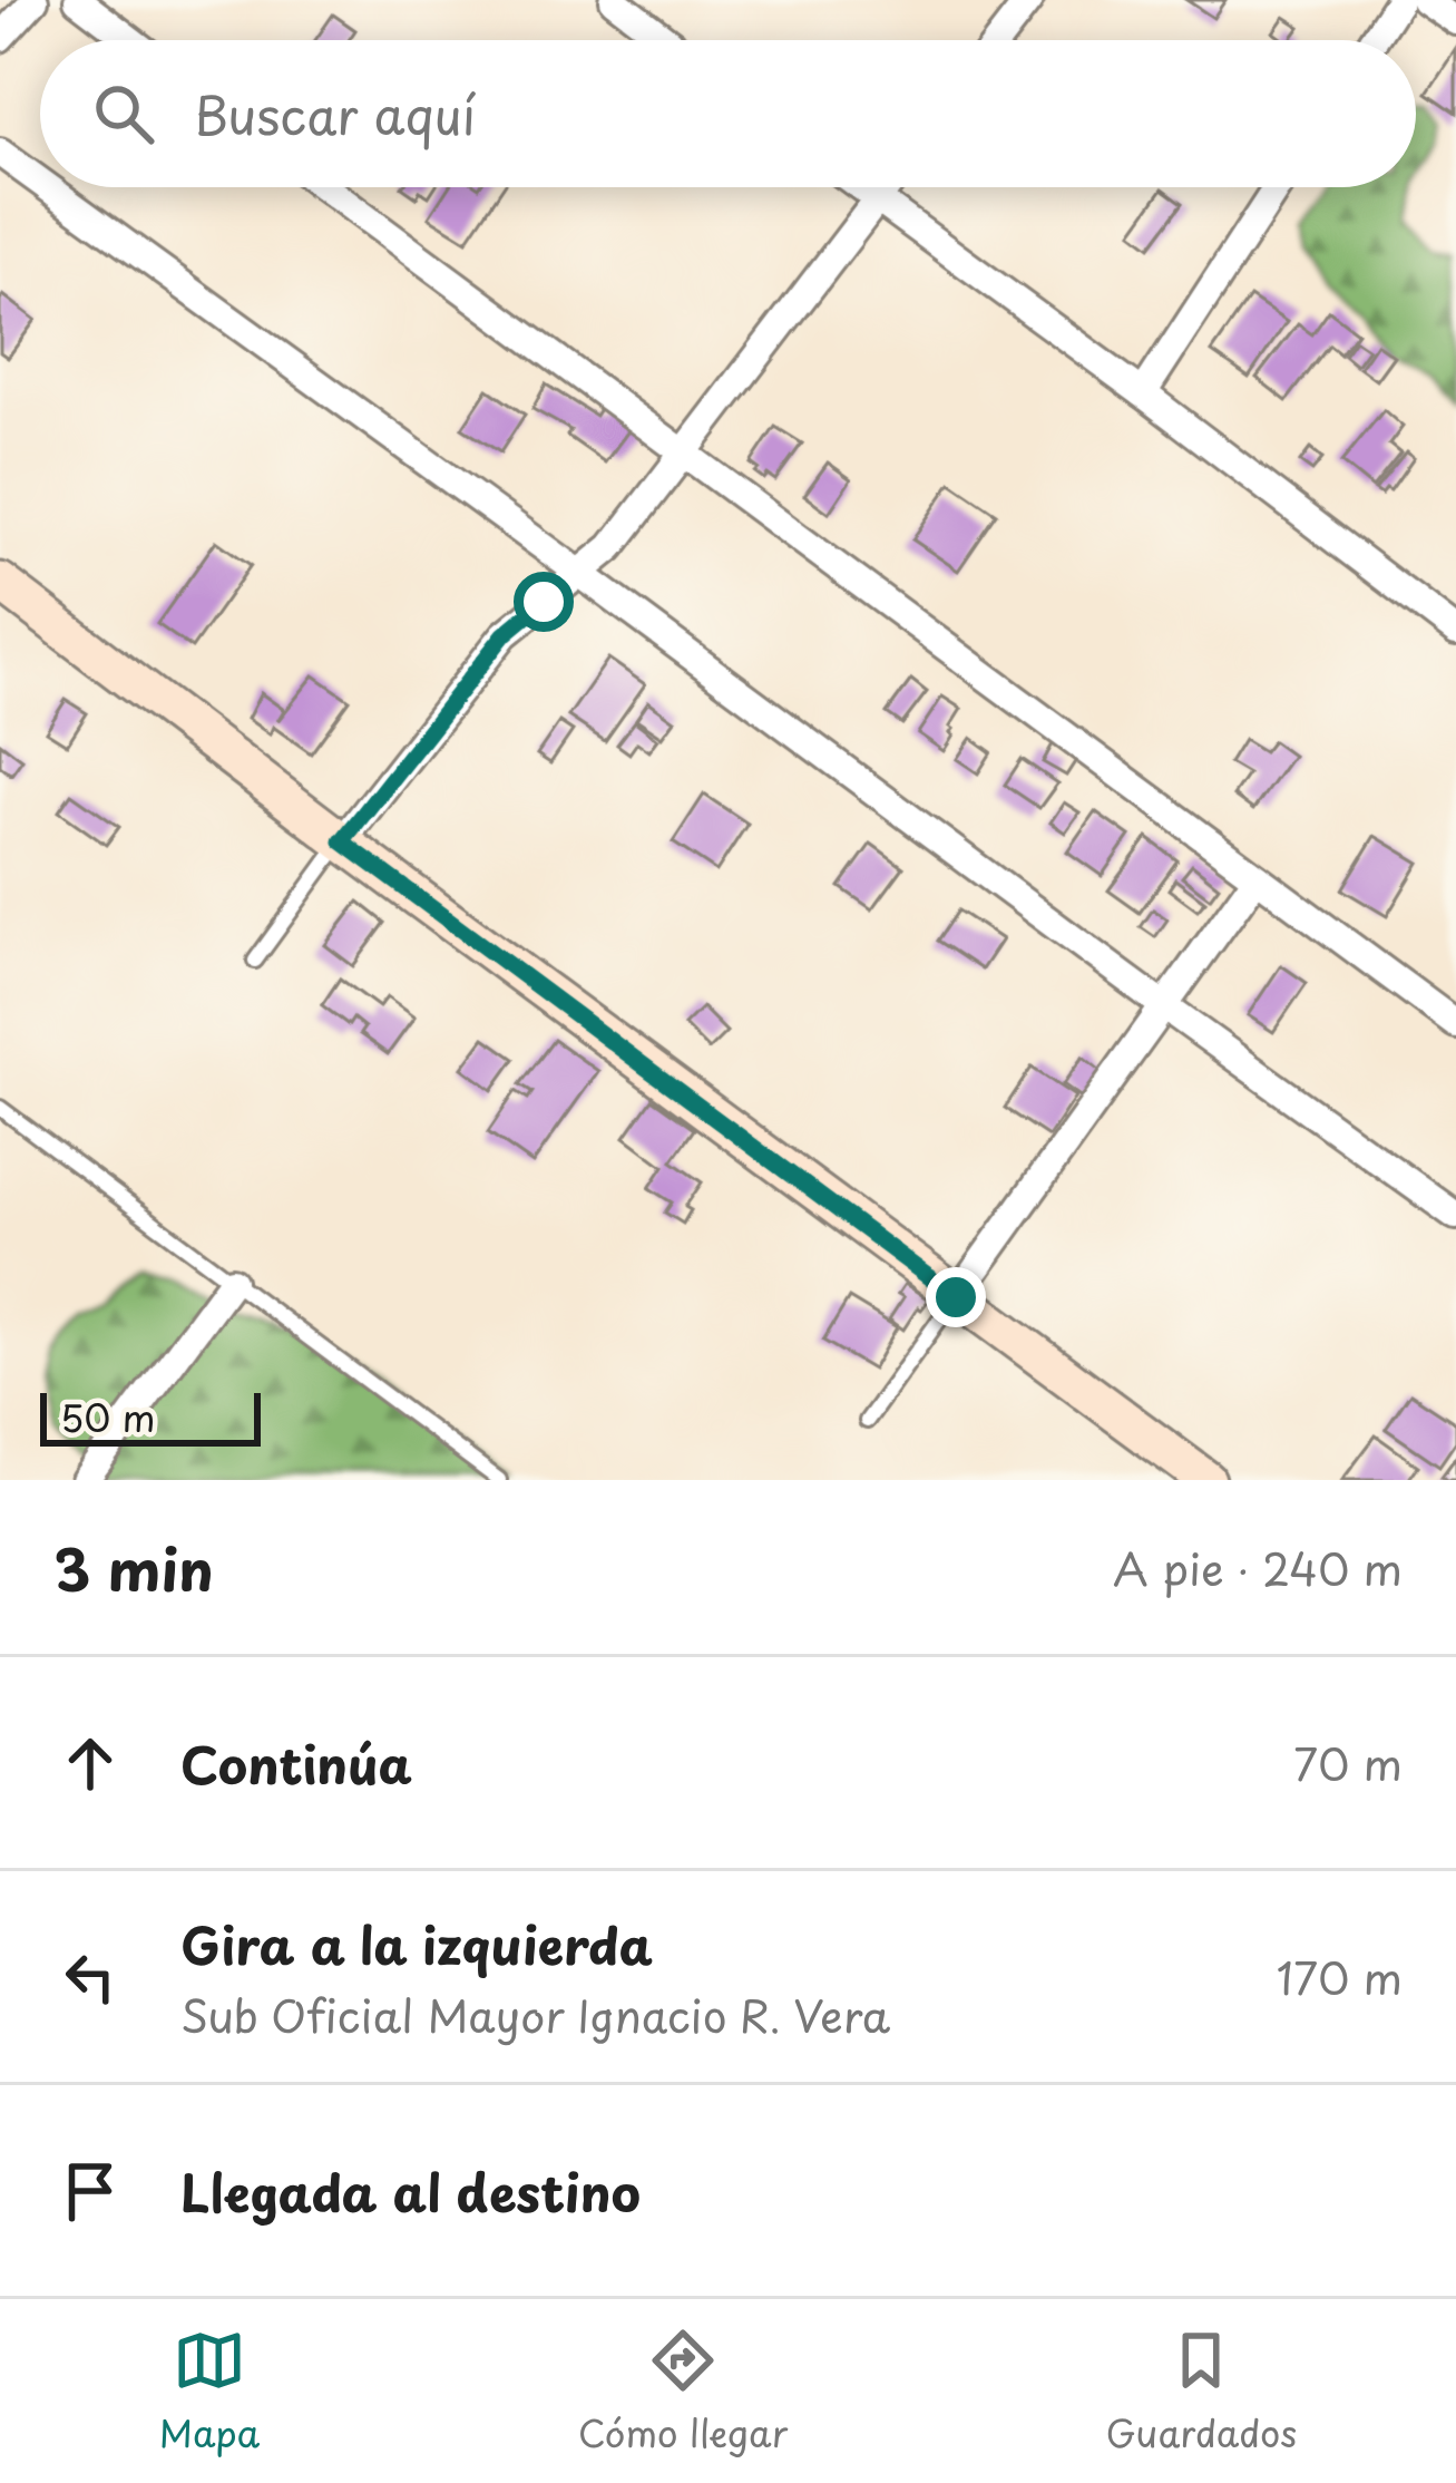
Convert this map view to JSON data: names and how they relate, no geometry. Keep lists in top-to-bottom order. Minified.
{"scale_bar":"50 m","page":{"search":"Buscar aquí","scale":"50 m","heading":["3 min","A pie · 240 m"],"list":[["Continúa","70 m"],["Gira a la izquierda","Sub Oficial Mayor Ignacio R. Vera","170 m"],"Llegada al destino"],"nav":["Mapa","Cómo llegar","Guardados"]}}
